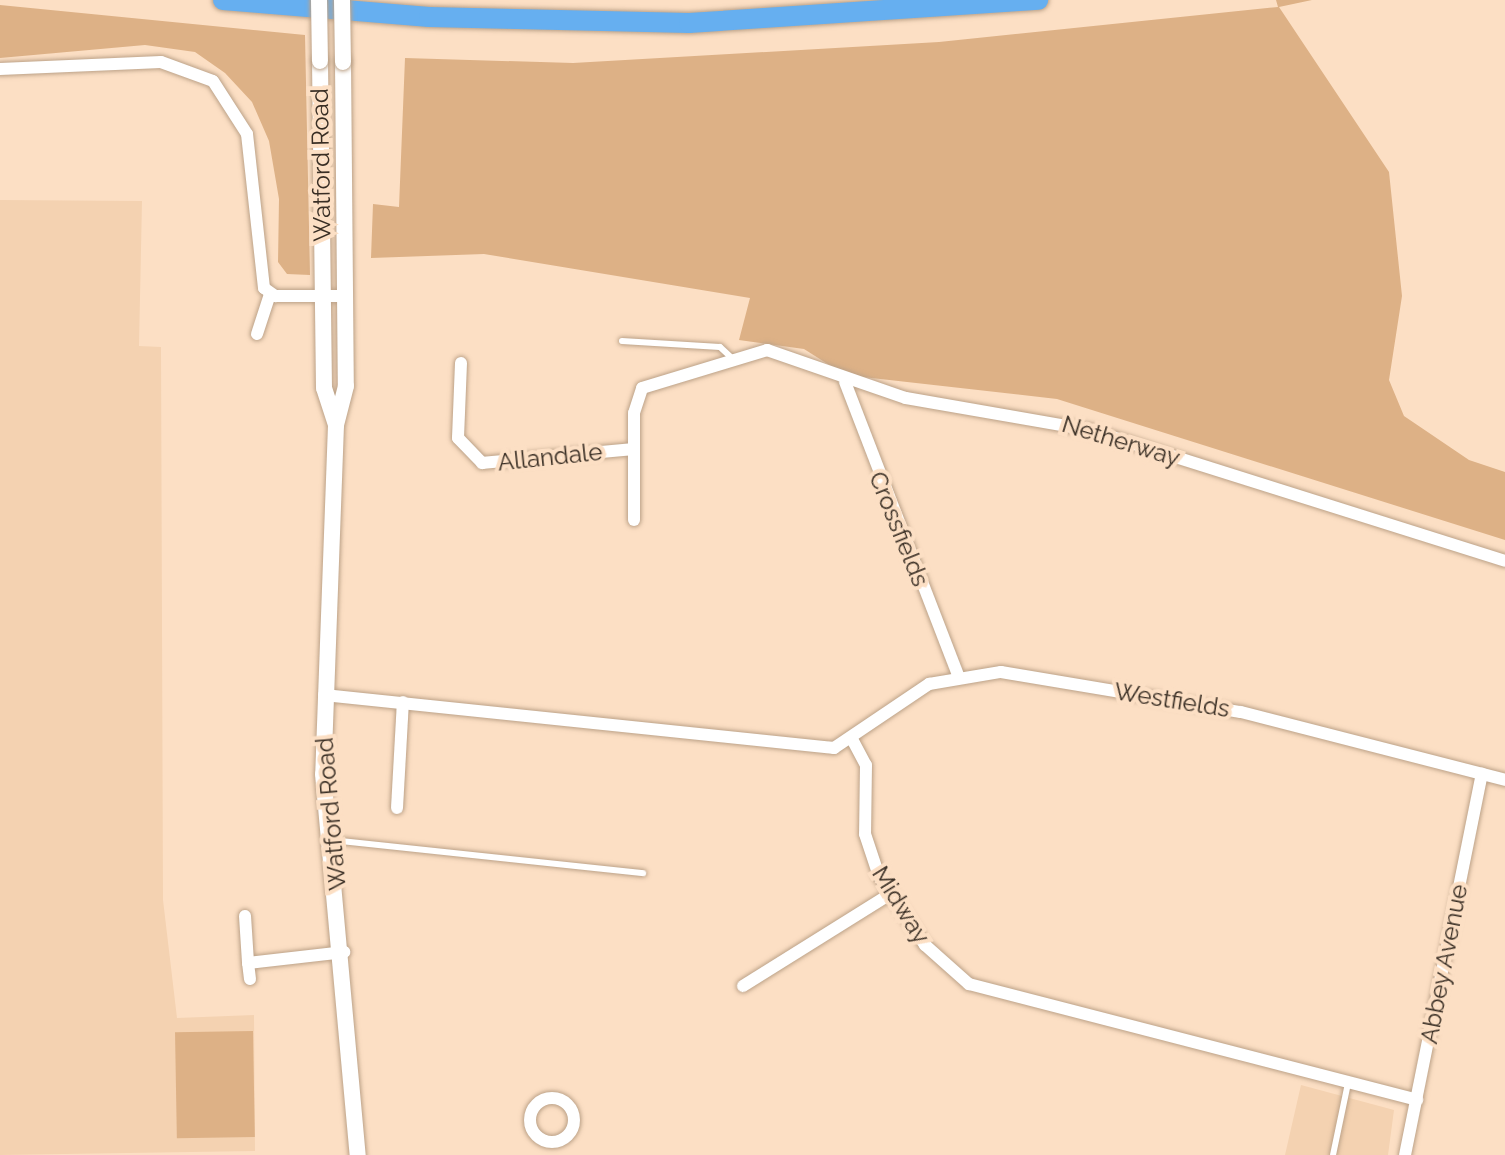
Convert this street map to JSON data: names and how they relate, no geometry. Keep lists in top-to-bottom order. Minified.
{"streets":{"main road":["Watford Road"],"street":["Netherway","Allandale","Crossfields","Westfields","Midway","Abbey Avenue"]},"crossings":[["Netherway","Allandale"],["Netherway","Crossfields"],["Crossfields","Westfields"],["Westfields","Midway"],["Westfields","Abbey Avenue"],["Midway","Abbey Avenue"]]}
